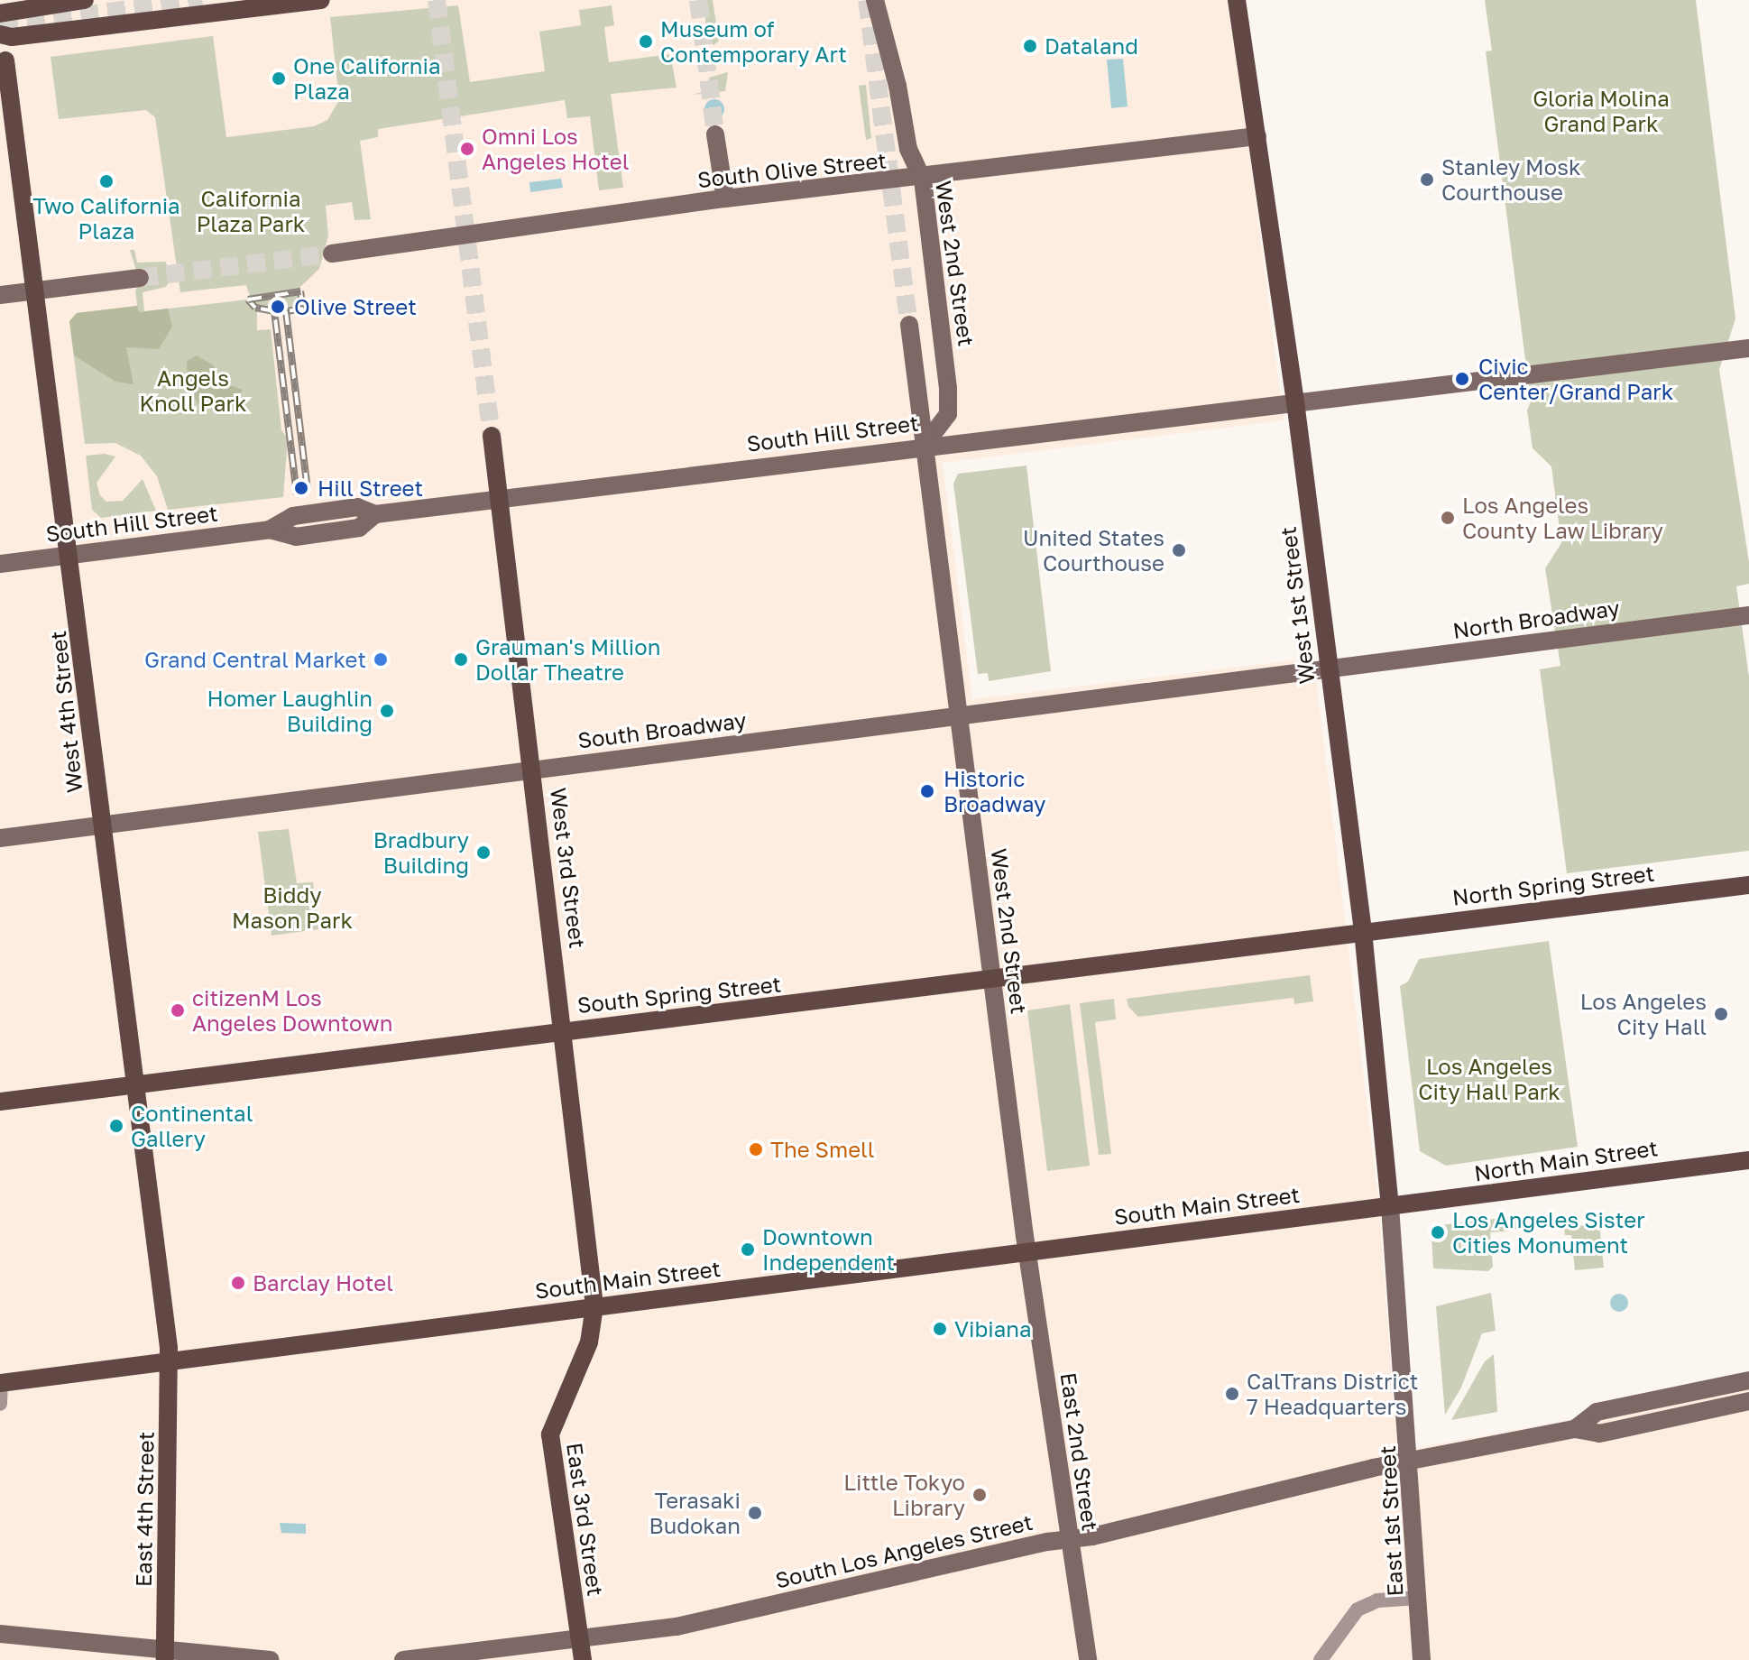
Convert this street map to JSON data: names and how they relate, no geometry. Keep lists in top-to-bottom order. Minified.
{"streets":{"main road":["South Olive Street","West 2nd Street","South Hill Street","West 1st Street","North Broadway","West 4th Street","South Broadway","West 3rd Street","North Spring Street","South Spring Street","North Main Street","South Main Street","East 2nd Street","East 4th Street","East 3rd Street","East 1st Street","South Los Angeles Street"]},"crossings":[["South Olive Street","West 2nd Street"],["South Olive Street","West 1st Street"],["West 2nd Street","South Hill Street"],["West 2nd Street","South Broadway"],["West 2nd Street","South Spring Street"],["West 2nd Street","South Main Street"],["West 2nd Street","East 2nd Street"],["South Hill Street","West 1st Street"],["South Hill Street","West 4th Street"],["South Hill Street","West 3rd Street"],["West 1st Street","North Broadway"],["West 1st Street","South Broadway"],["West 1st Street","North Spring Street"],["West 1st Street","South Spring Street"],["West 1st Street","North Main Street"],["West 1st Street","South Main Street"],["West 1st Street","East 1st Street"],["North Broadway","South Broadway"],["West 4th Street","South Broadway"],["West 4th Street","South Spring Street"],["West 4th Street","South Main Street"],["West 4th Street","East 4th Street"],["South Broadway","West 3rd Street"],["West 3rd Street","South Spring Street"],["West 3rd Street","South Main Street"],["West 3rd Street","East 3rd Street"],["North Spring Street","South Spring Street"],["North Main Street","South Main Street"],["North Main Street","East 1st Street"],["South Main Street","East 2nd Street"],["South Main Street","East 4th Street"],["South Main Street","East 3rd Street"],["South Main Street","East 1st Street"],["East 2nd Street","South Los Angeles Street"],["East 3rd Street","South Los Angeles Street"],["East 1st Street","South Los Angeles Street"]],"parks":["Gloria Molina Grand Park","California Plaza Park","Angels Knoll Park","Biddy Mason Park","Los Angeles City Hall Park"],"places":["Museum of Contemporary Art","Dataland","One California Plaza","Omni Los Angeles Hotel","Stanley Mosk Courthouse","Two California Plaza","Olive Street","Civic Center/Grand Park","Hill Street","Los Angeles County Law Library","United States Courthouse","Grand Central Market","Grauman's Million Dollar Theatre","Homer Laughlin Building","Historic Broadway","Bradbury Building","citizenM Los Angeles Downtown","Los Angeles City Hall","Continental Gallery","The Smell","Los Angeles Sister Cities Monument","Downtown Independent","Barclay Hotel","Vibiana","CalTrans District 7 Headquarters","Little Tokyo Library","Terasaki Budokan"]}
